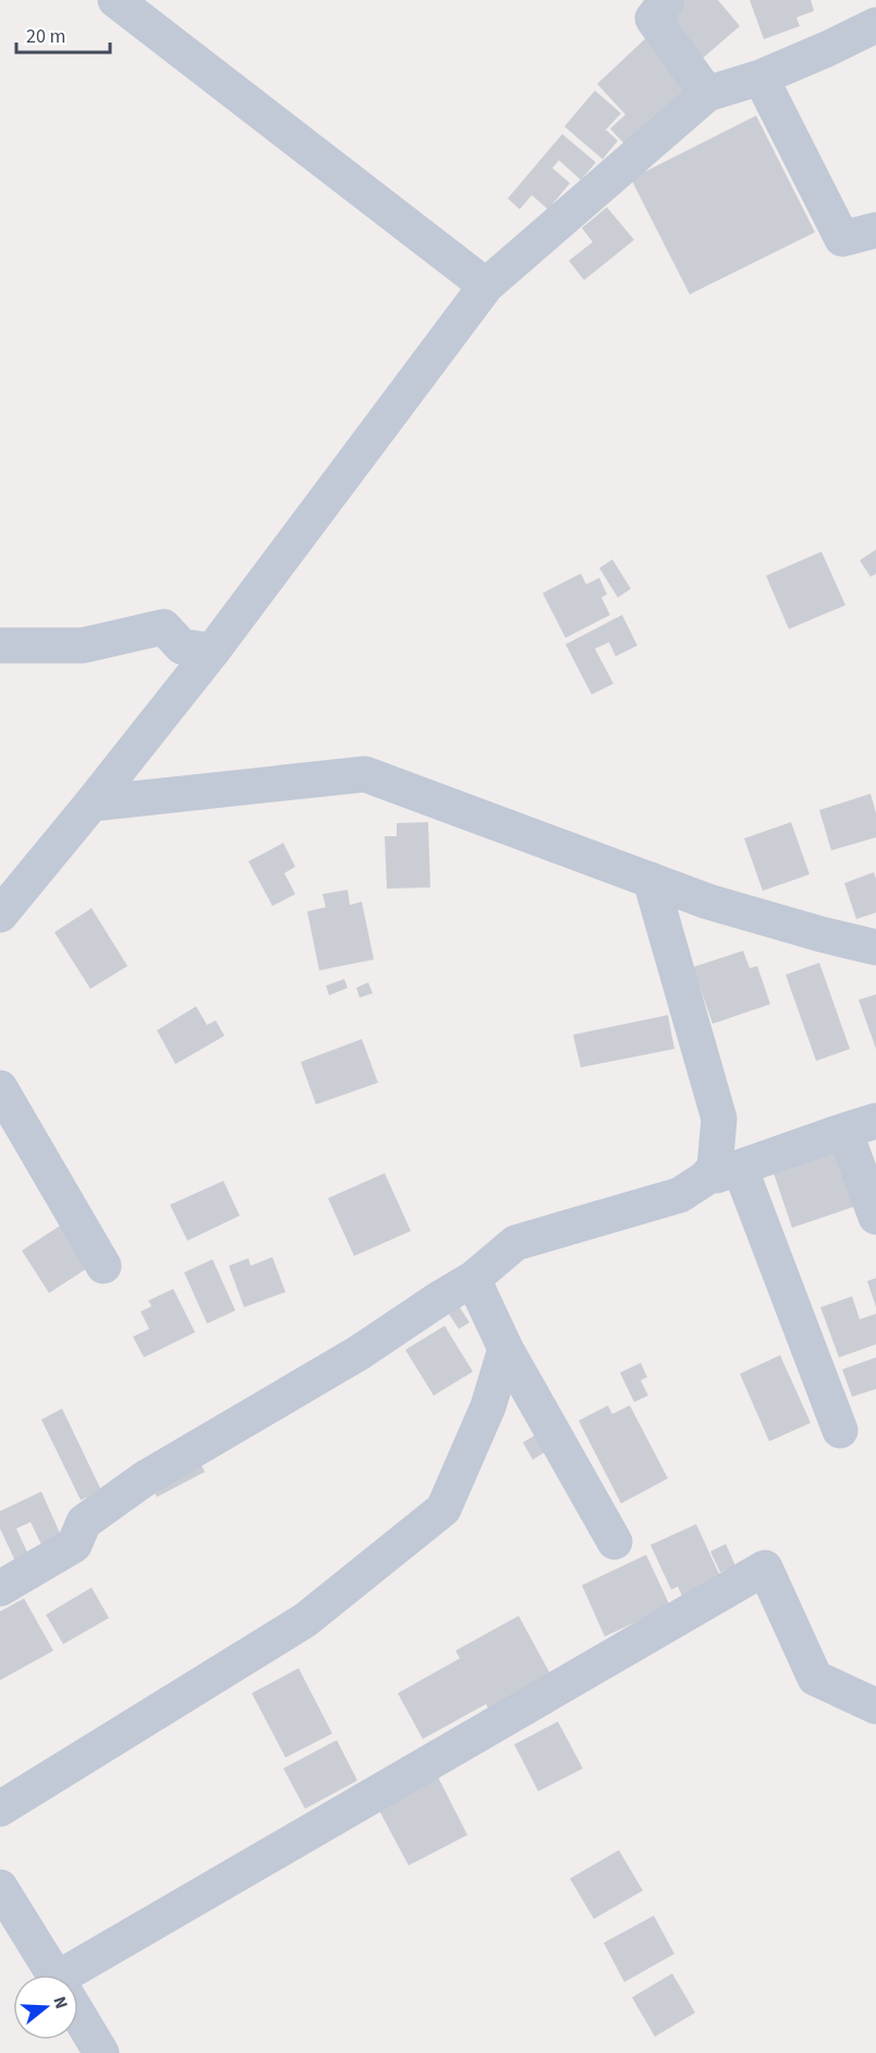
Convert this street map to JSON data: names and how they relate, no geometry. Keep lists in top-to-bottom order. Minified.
{"scale_bar":"20 m","north":"right"}
